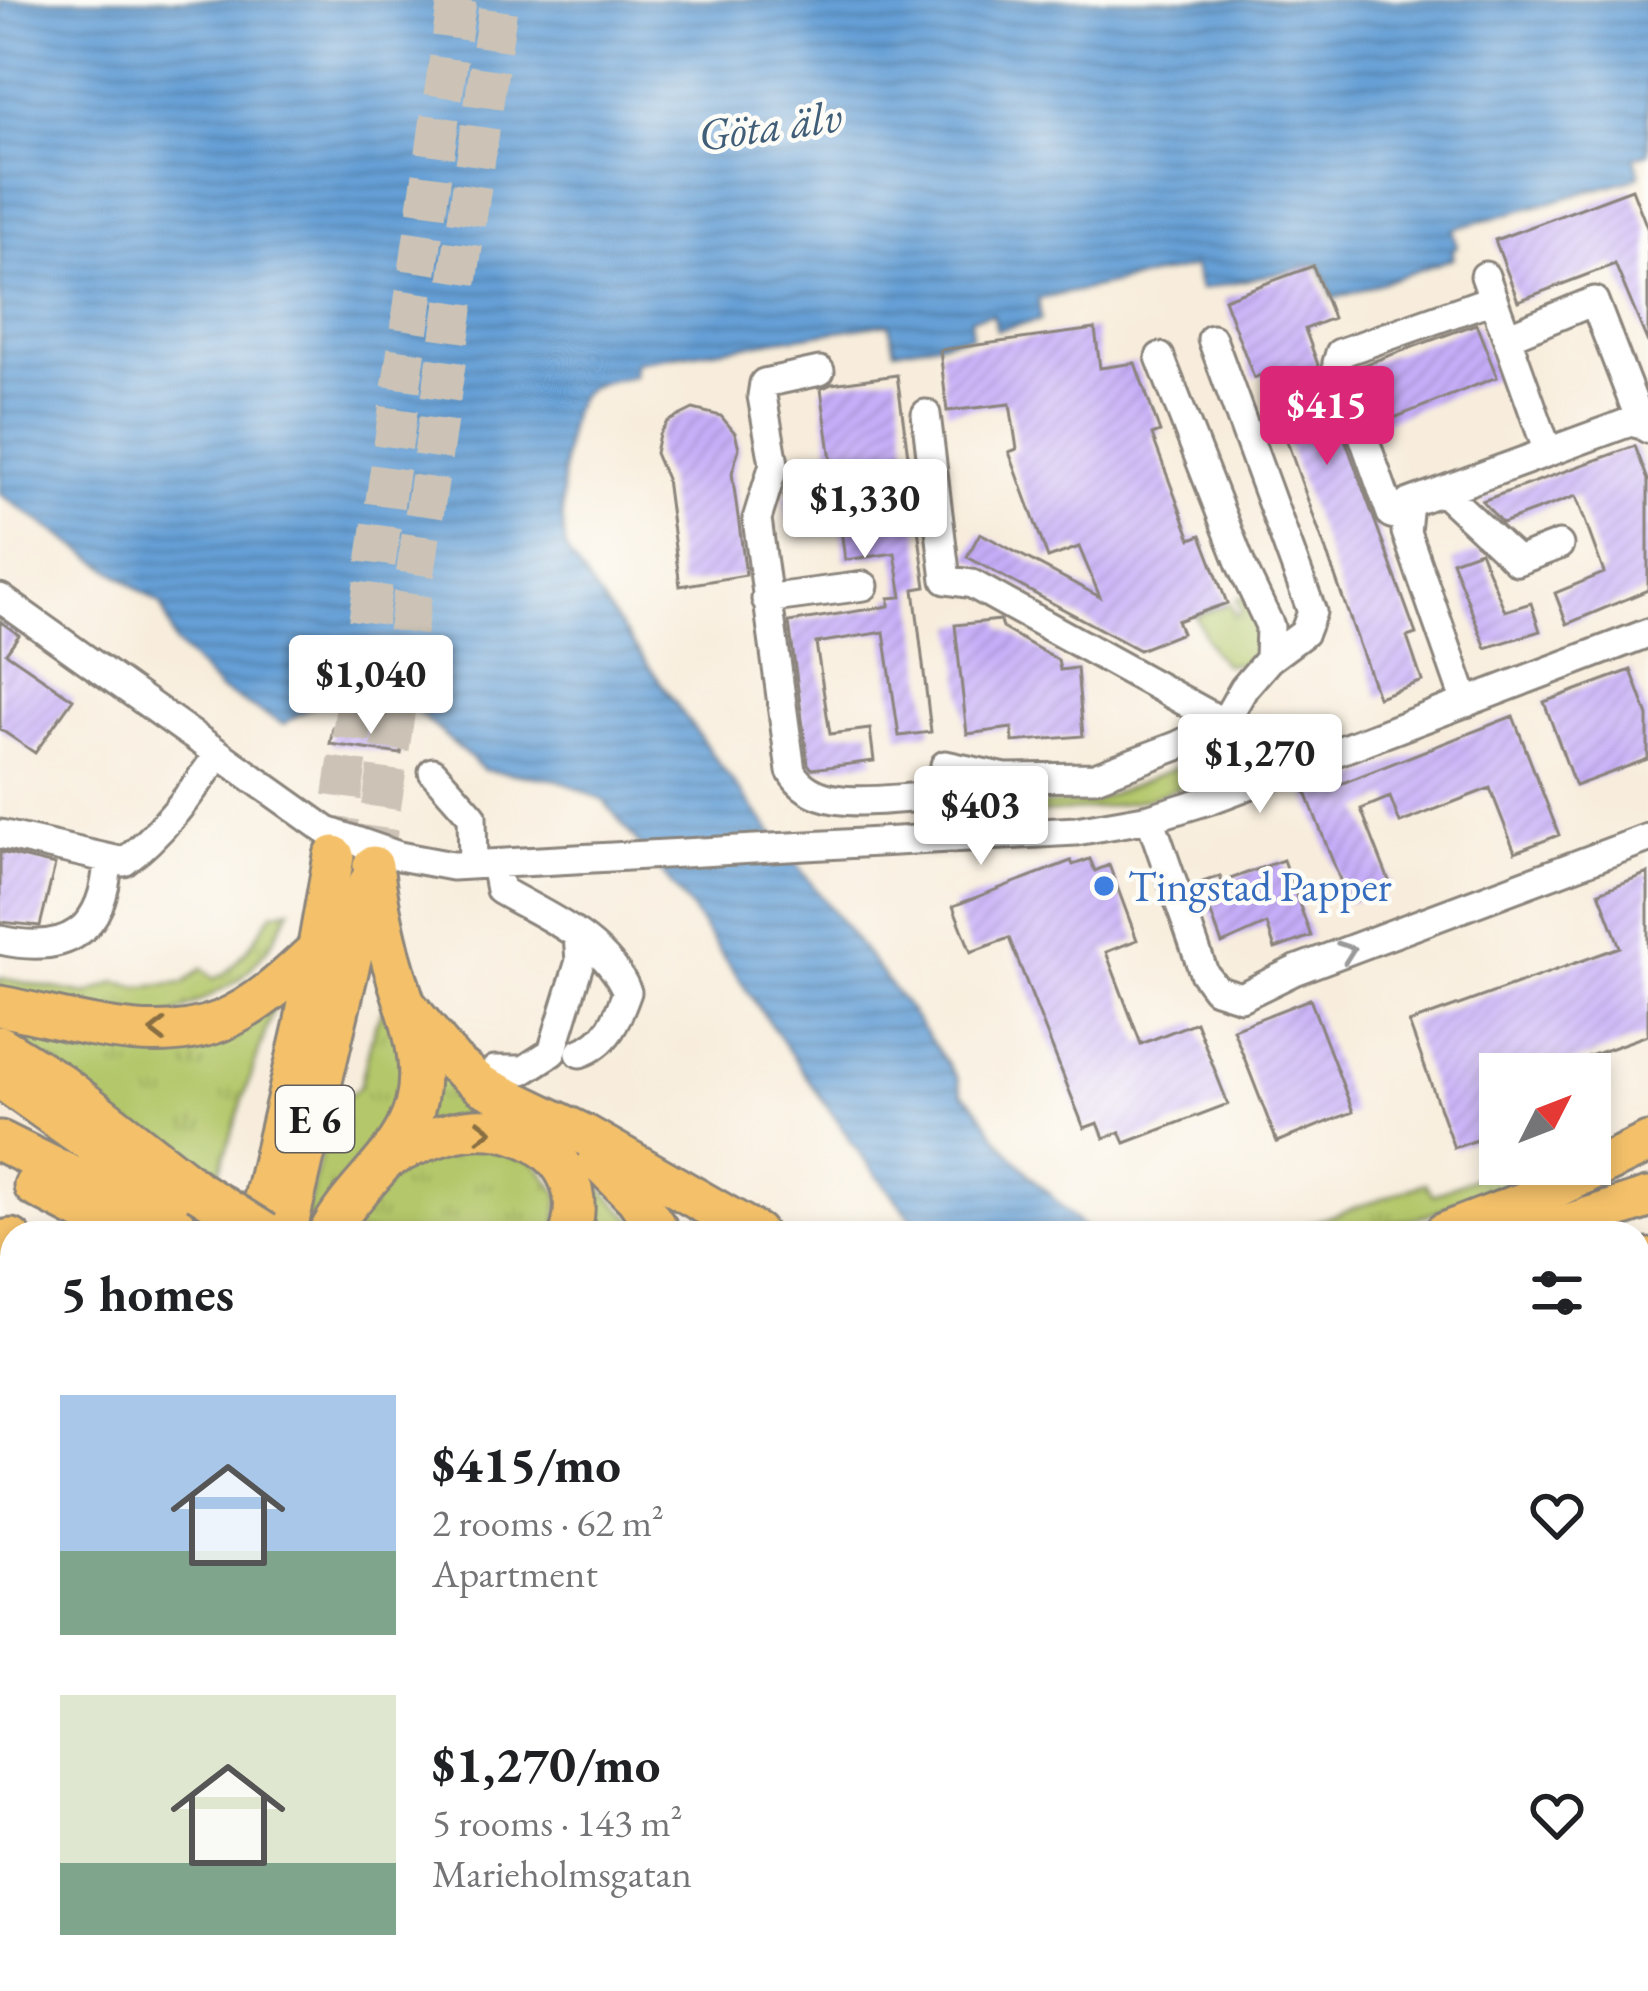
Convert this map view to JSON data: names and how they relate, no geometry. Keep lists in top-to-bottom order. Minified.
{"streets":{"highway":["E 6"]},"water":["Göta älv"],"places":["Tingstad Papper"],"north":"top right","page":{"price":["$415","$1,330","$1,040","$1,270","$403"],"heading":"5 homes","list":[{"name":"$415/mo","note":"2 rooms · 62 m² · Apartment"},{"name":"$1,270/mo","note":"5 rooms · 143 m² · Marieholmsgatan"}]}}
